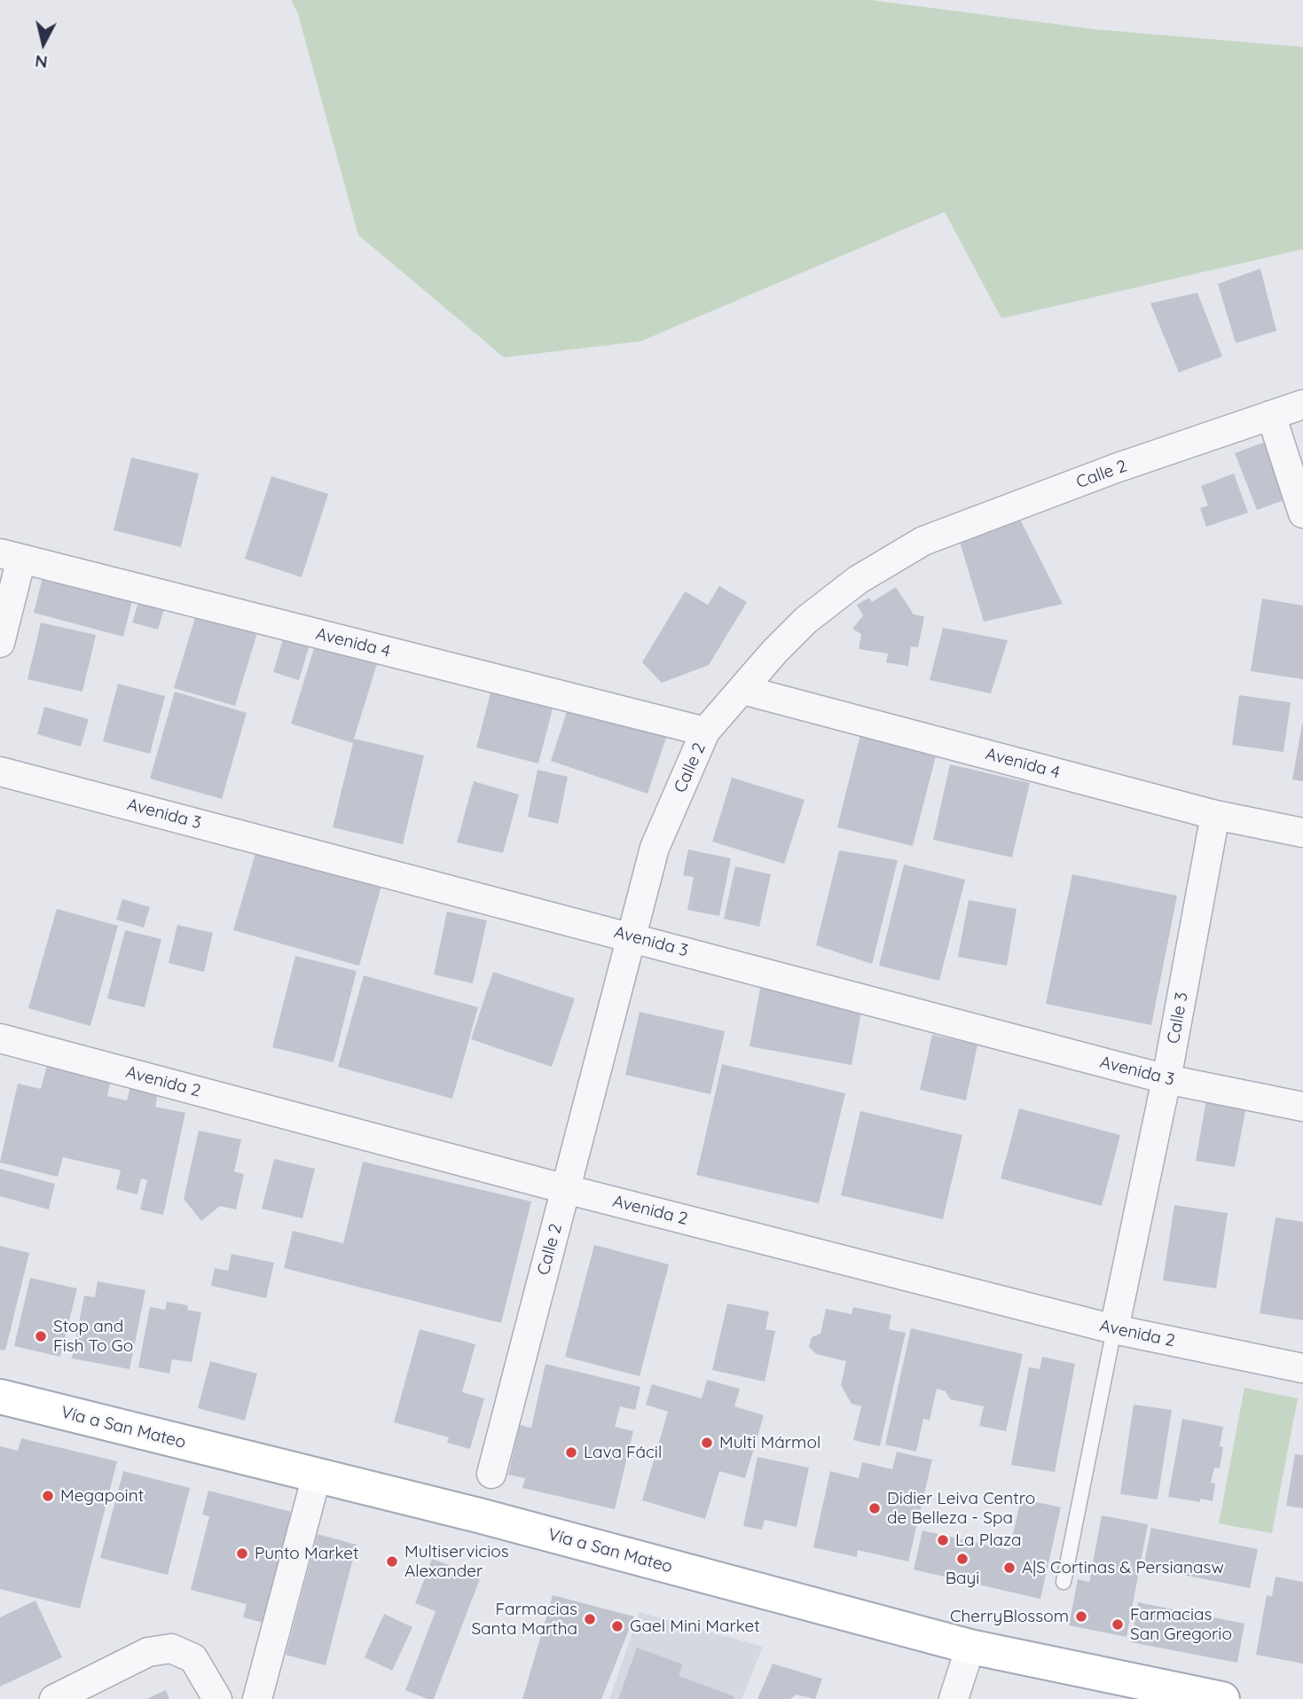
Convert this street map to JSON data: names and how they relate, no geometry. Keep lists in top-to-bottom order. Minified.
{"streets":{"main road":["Vía a San Mateo"],"street":["Calle 2","Avenida 4","Avenida 3","Calle 3","Avenida 2"]},"crossings":[["Calle 2","Avenida 4"],["Calle 2","Avenida 3"],["Calle 2","Avenida 2"],["Avenida 4","Calle 3"],["Avenida 3","Calle 3"],["Calle 3","Avenida 2"]],"places":["Stop and Fish To Go","Multi Mármol","Lava Fácil","Megapoint","Didier Leiva Centro de Belleza - Spa","La Plaza","Punto Market","Bayi","Multiservicios Alexander","A|S Cortinas & Persianasw","CherryBlossom","Farmacias Santa Martha","Farmacias San Gregorio","Gael Mini Market"],"north":"bottom"}
